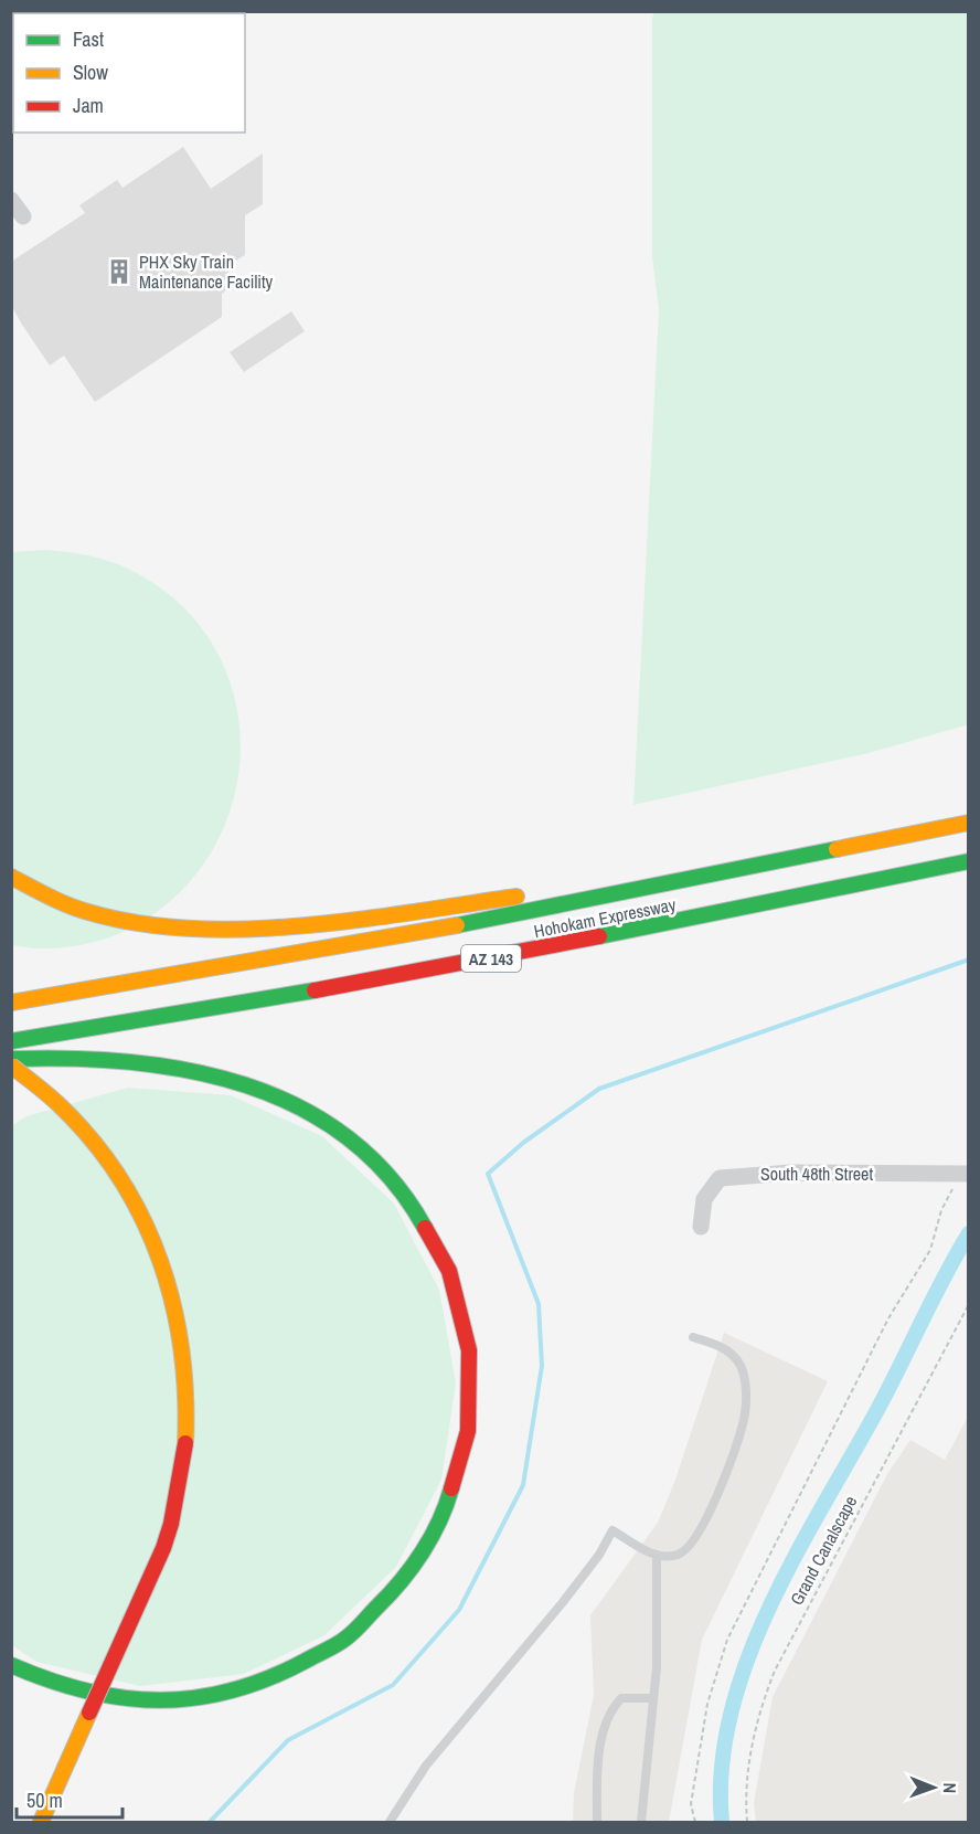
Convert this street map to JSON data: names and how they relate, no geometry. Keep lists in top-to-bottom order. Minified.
{"streets":{"highway":["Hohokam Expressway","AZ 143"],"street":["South 48th Street"],"path":["Grand Canalscape"]},"places":{"building":["PHX Sky Train Maintenance Facility"]},"legend":["Fast","Slow","Jam"],"scale_bar":"50 m","north":"right"}
